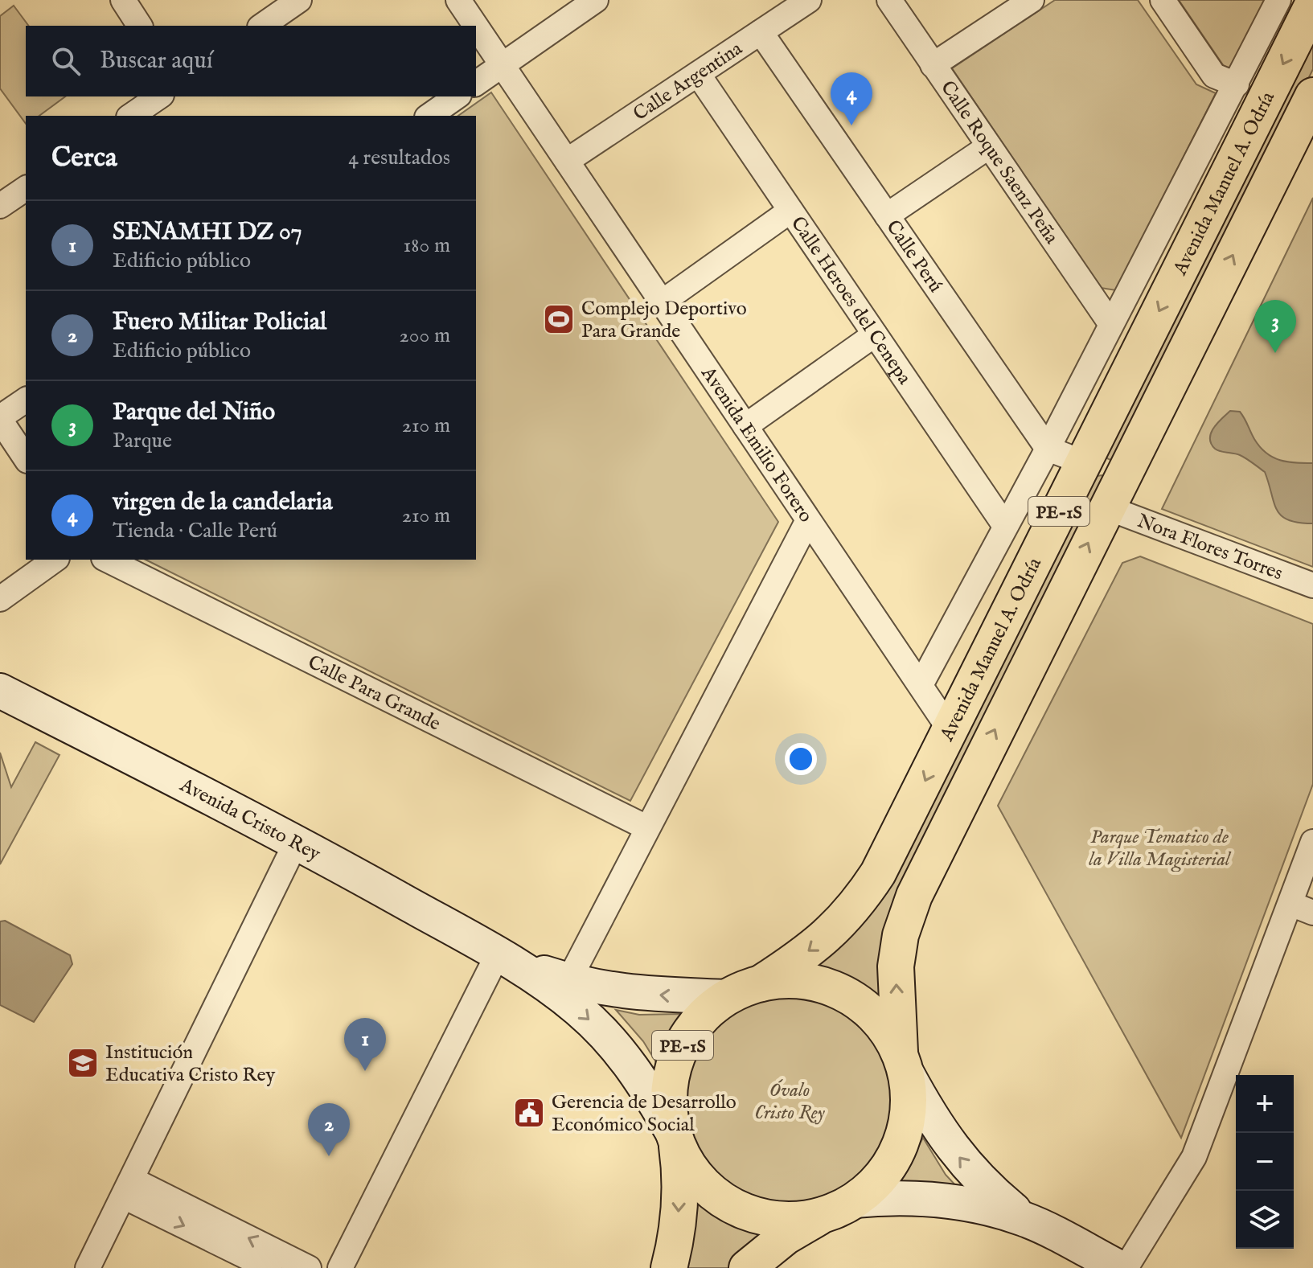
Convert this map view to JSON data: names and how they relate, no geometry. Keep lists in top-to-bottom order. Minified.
{"streets":{"highway":["Avenida Manuel A. Odría","PE-1S"],"main road":["Avenida Cristo Rey"],"street":["Calle Argentina","Calle Roque Saenz Peña","Calle Perú","Calle Heroes del Cenepa","Avenida Emilio Forero","Nora Flores Torres","Calle Para Grande"]},"crossings":[["Calle Argentina","Calle Perú"],["Calle Argentina","Calle Heroes del Cenepa"],["Calle Argentina","Avenida Emilio Forero"],["Calle Roque Saenz Peña","Avenida Manuel A. Odría"],["Avenida Manuel A. Odría","Calle Perú"],["Avenida Manuel A. Odría","Calle Heroes del Cenepa"],["Avenida Manuel A. Odría","Avenida Emilio Forero"],["Avenida Manuel A. Odría","PE-1S"],["Avenida Manuel A. Odría","Nora Flores Torres"],["PE-1S","Avenida Cristo Rey"]],"parks":["Parque Tematico de la Villa Magisterial","Óvalo Cristo Rey"],"places":{"sports":["Complejo Deportivo Para Grande"],"school or university":["Institución Educativa Cristo Rey"],"public building":["Gerencia de Desarrollo Económico Social"]},"page":{"search":"Buscar aquí","pins":["4","3","1","2"],"heading":["Cerca","4 resultados"],"list":[{"mark":"1","name":"SENAMHI DZ 07","note":"Edificio público","value":"180 m"},{"mark":"2","name":"Fuero Militar Policial","note":"Edificio público","value":"200 m"},{"mark":"3","name":"Parque del Niño","note":"Parque","value":"210 m"},{"mark":"4","name":"virgen de la candelaria","note":"Tienda · Calle Perú","value":"210 m"}],"map_buttons":["+","−"]}}
